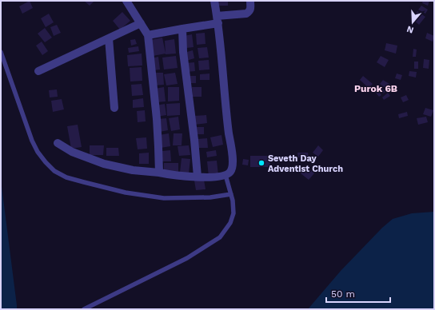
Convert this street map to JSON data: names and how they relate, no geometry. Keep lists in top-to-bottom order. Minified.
{"districts":["Purok 6B"],"places":["Seveth Day Adventist Church"],"scale_bar":"50 m","north":"bottom"}
